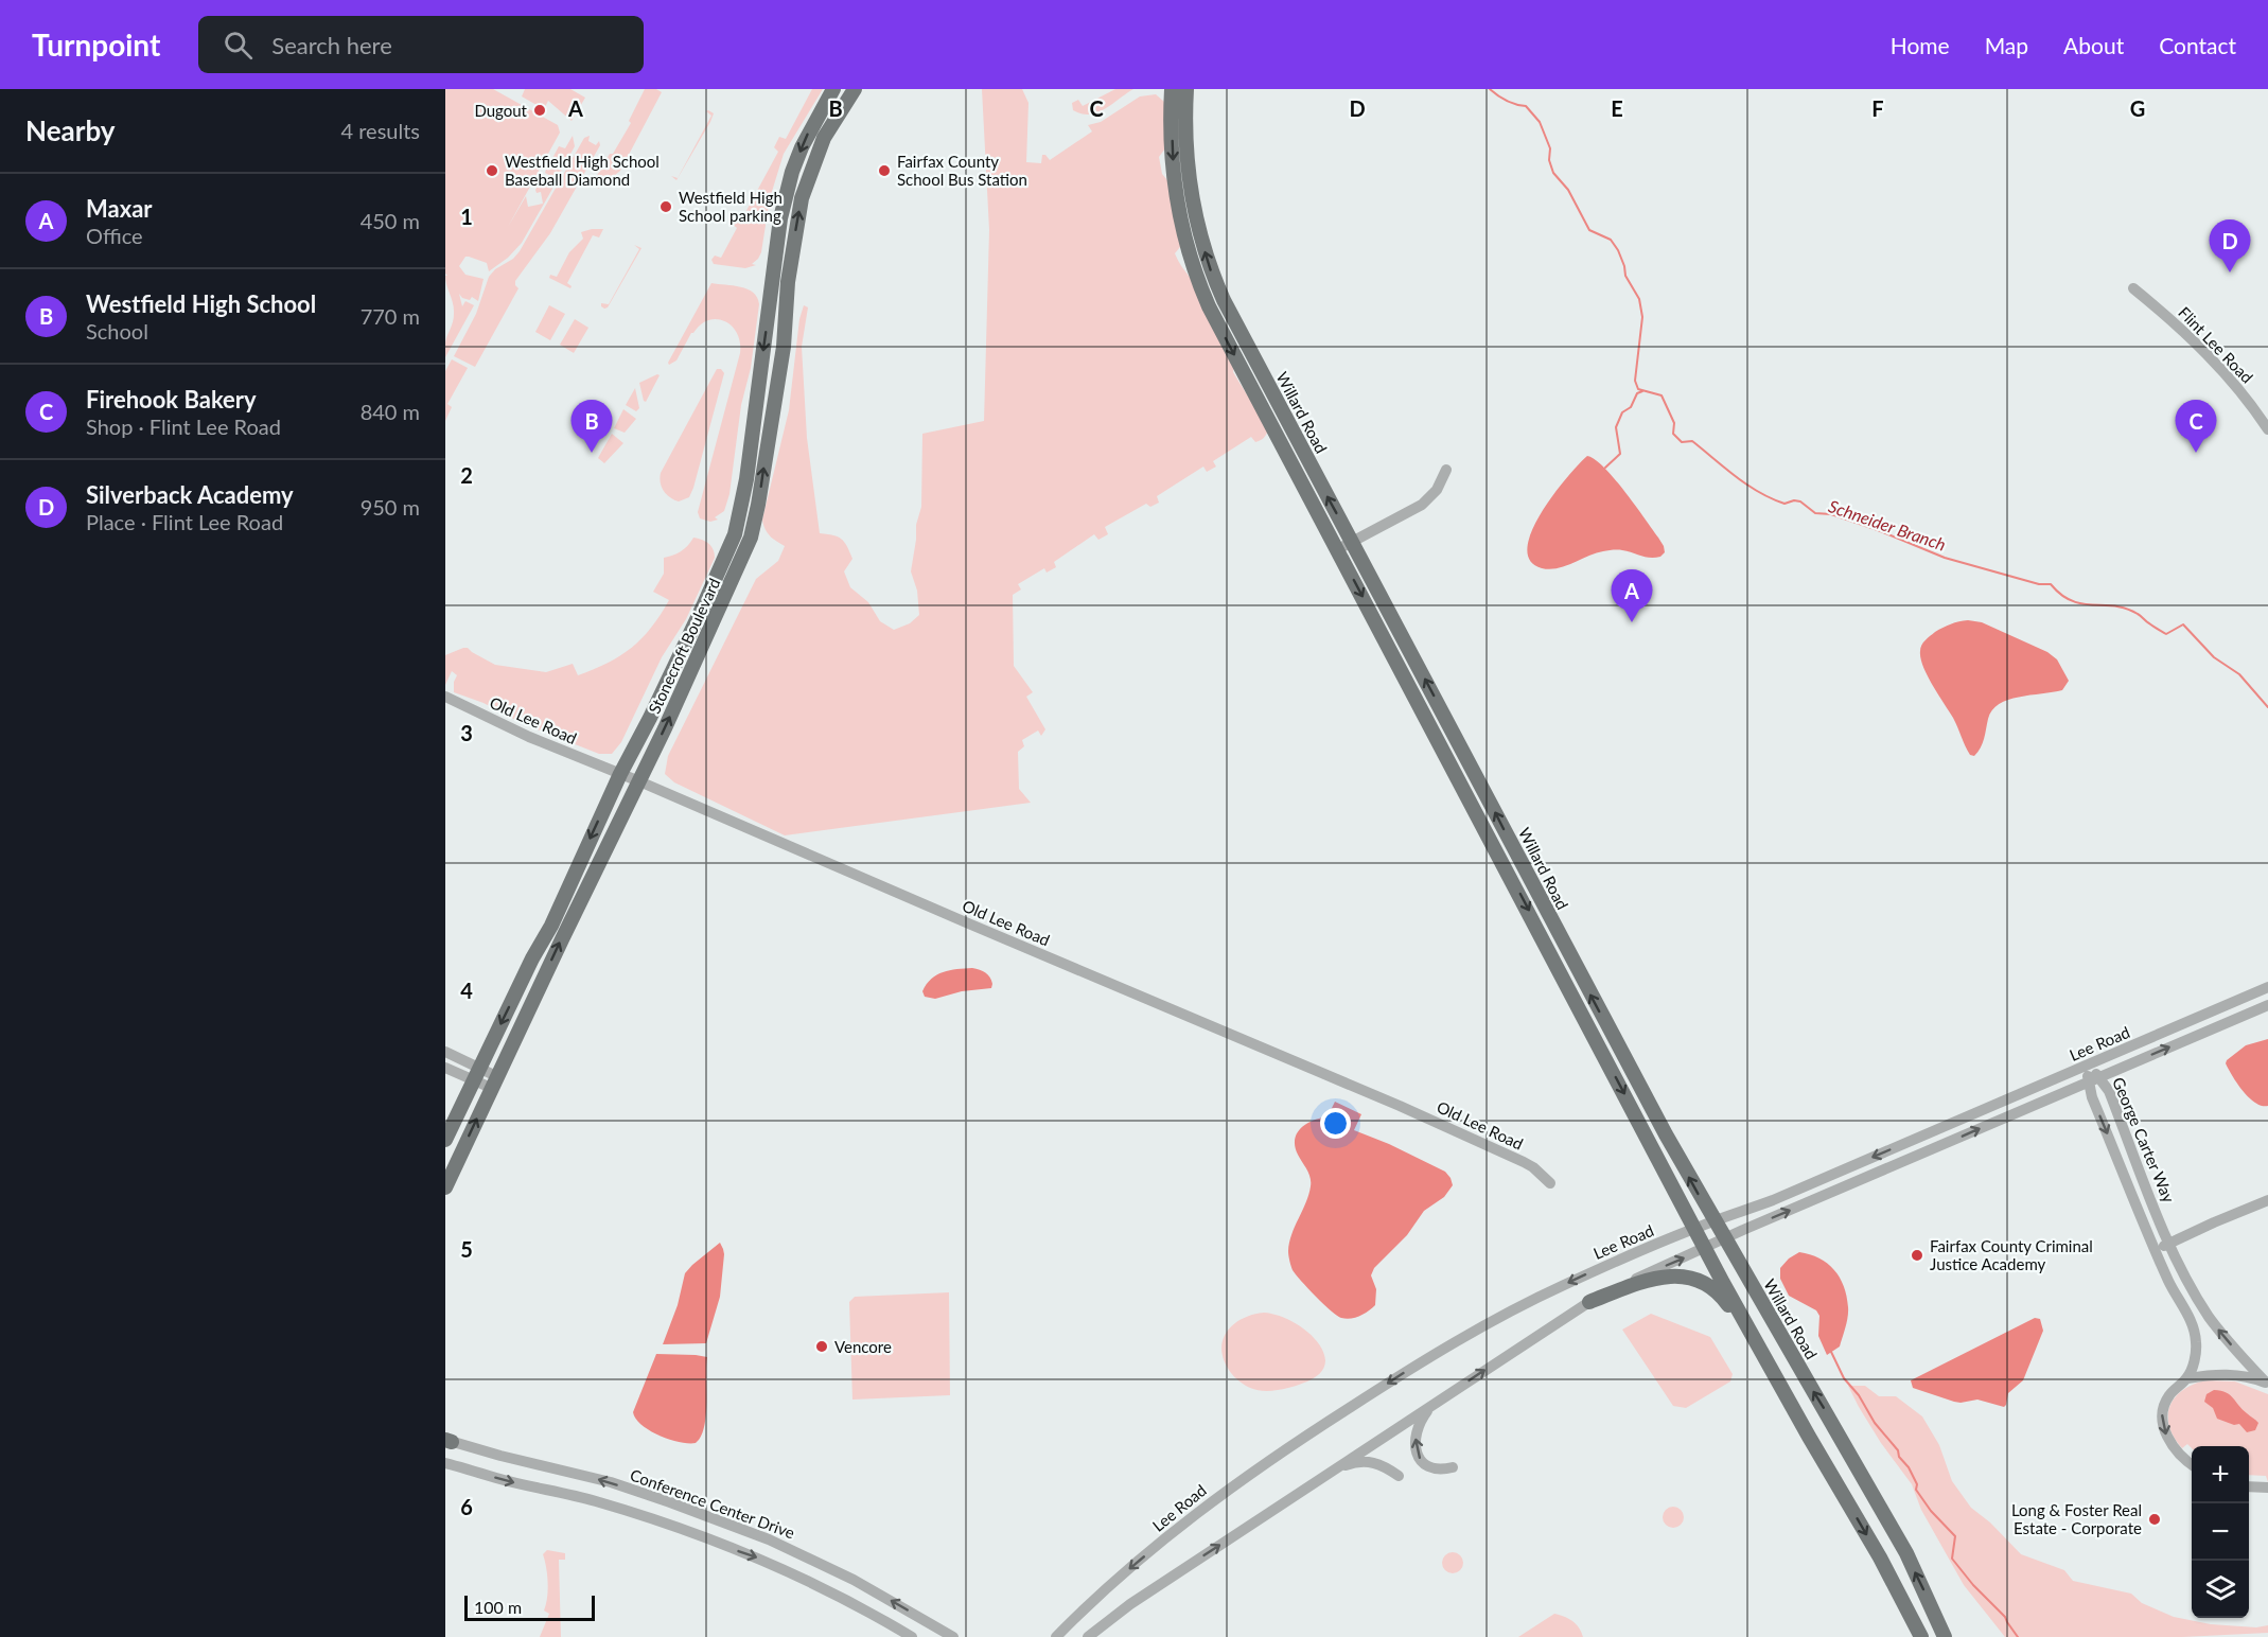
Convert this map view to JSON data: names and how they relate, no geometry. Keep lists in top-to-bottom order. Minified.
{"streets":{"main road":["Willard Road","Stonecroft Boulevard"],"street":["Flint Lee Road","Old Lee Road","Lee Road","George Carter Way","Conference Center Drive"]},"crossings":[["Willard Road","Lee Road"],["Stonecroft Boulevard","Old Lee Road"],["Lee Road","George Carter Way"]],"water":["Schneider Branch"],"places":["Dugout","Westfield High School Baseball Diamond","Fairfax County School Bus Station","Westfield High School parking","Fairfax County Criminal Justice Academy","Vencore","Long & Foster Real Estate - Corporate"],"scale_bar":"100 m","page":{"header":"Turnpoint","search":"Search here","nav":["Home","Map","About","Contact"],"heading":["Nearby","4 results"],"list":[{"mark":"A","name":"Maxar","note":"Office","value":"450 m"},{"mark":"B","name":"Westfield High School","note":"School","value":"770 m"},{"mark":"C","name":"Firehook Bakery","note":"Shop · Flint Lee Road","value":"840 m"},{"mark":"D","name":"Silverback Academy","note":"Place · Flint Lee Road","value":"950 m"}],"pins":["D","B","C","A"],"map_buttons":["+","−"],"scale":"100 m"},"grid":{"columns":["A","B","C","D","E","F","G"],"rows":["1","2","3","4","5","6"]}}
